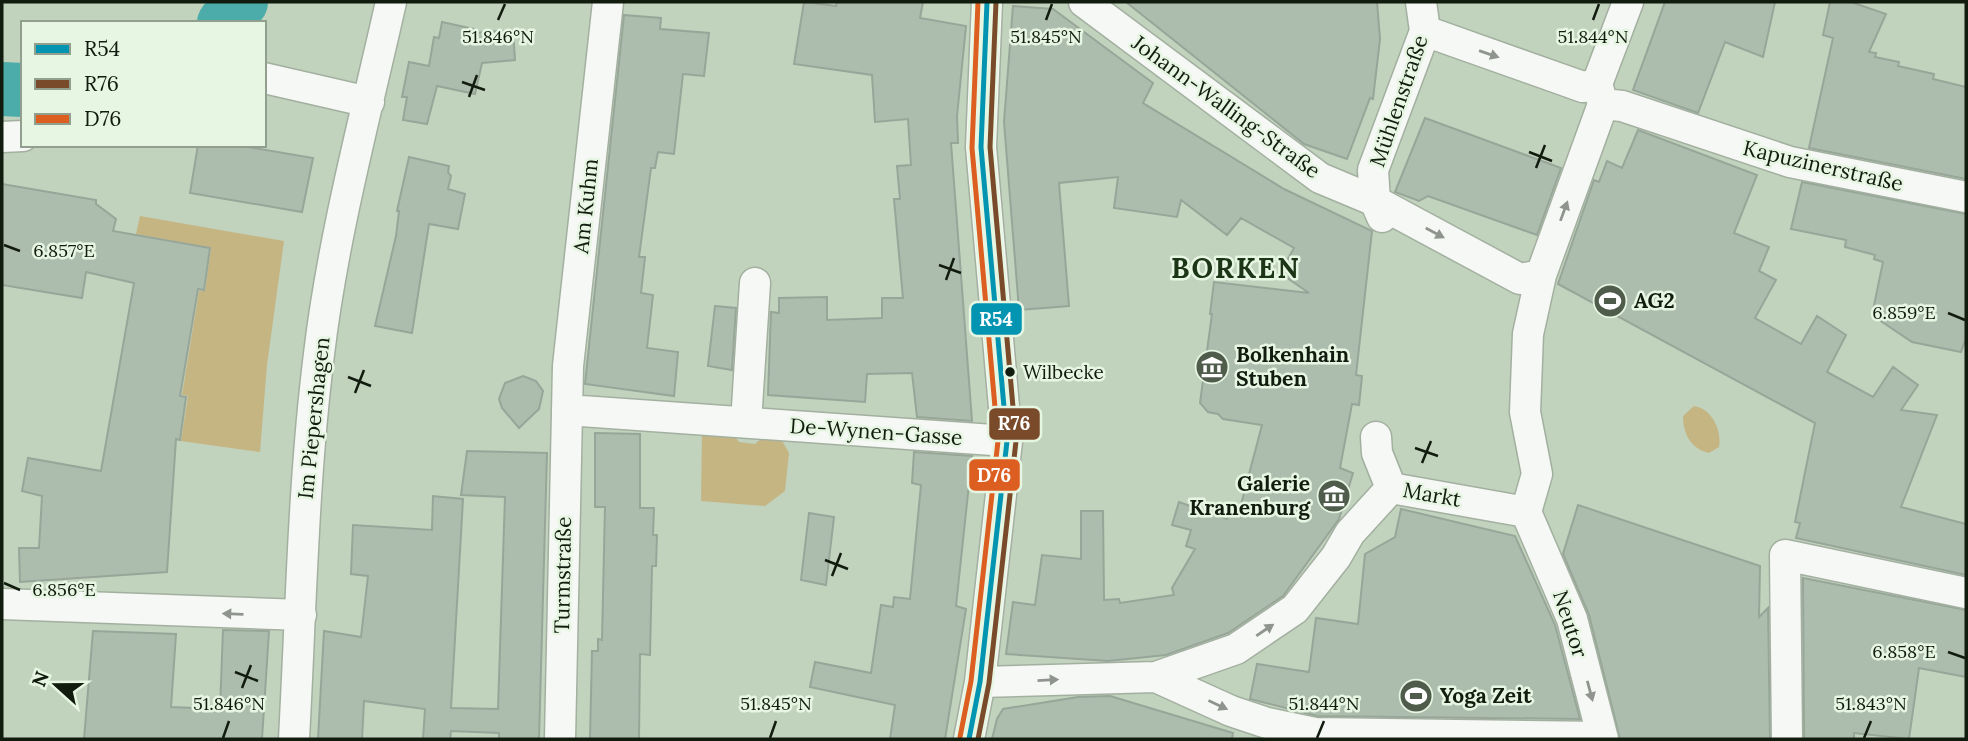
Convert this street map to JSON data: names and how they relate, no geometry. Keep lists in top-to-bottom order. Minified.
{"streets":{"street":["Mühlenstraße","Johann-Walling-Straße","Kapuzinerstraße","Am Kuhm","Im Piepershagen","De-Wynen-Gasse","Markt","Turmstraße","Neutor"]},"crossings":[["Mühlenstraße","Johann-Walling-Straße"],["Mühlenstraße","Kapuzinerstraße"],["Am Kuhm","De-Wynen-Gasse"],["Am Kuhm","Turmstraße"],["De-Wynen-Gasse","Turmstraße"],["Markt","Neutor"]],"one_way":["Neutor"],"districts":["BORKEN"],"places":{"sports":["AG2","Yoga Zeit"],"museum":["Bolkenhain Stuben","Galerie Kranenburg"],"other":["Wilbecke"]},"lines":["transit line R54","transit line R76","transit line D76"],"legend":["R54","R76","D76"],"north":"left","coordinates":["51.846°N","51.845°N","51.844°N","6.857°E","6.859°E","6.856°E","6.858°E","51.843°N"]}
